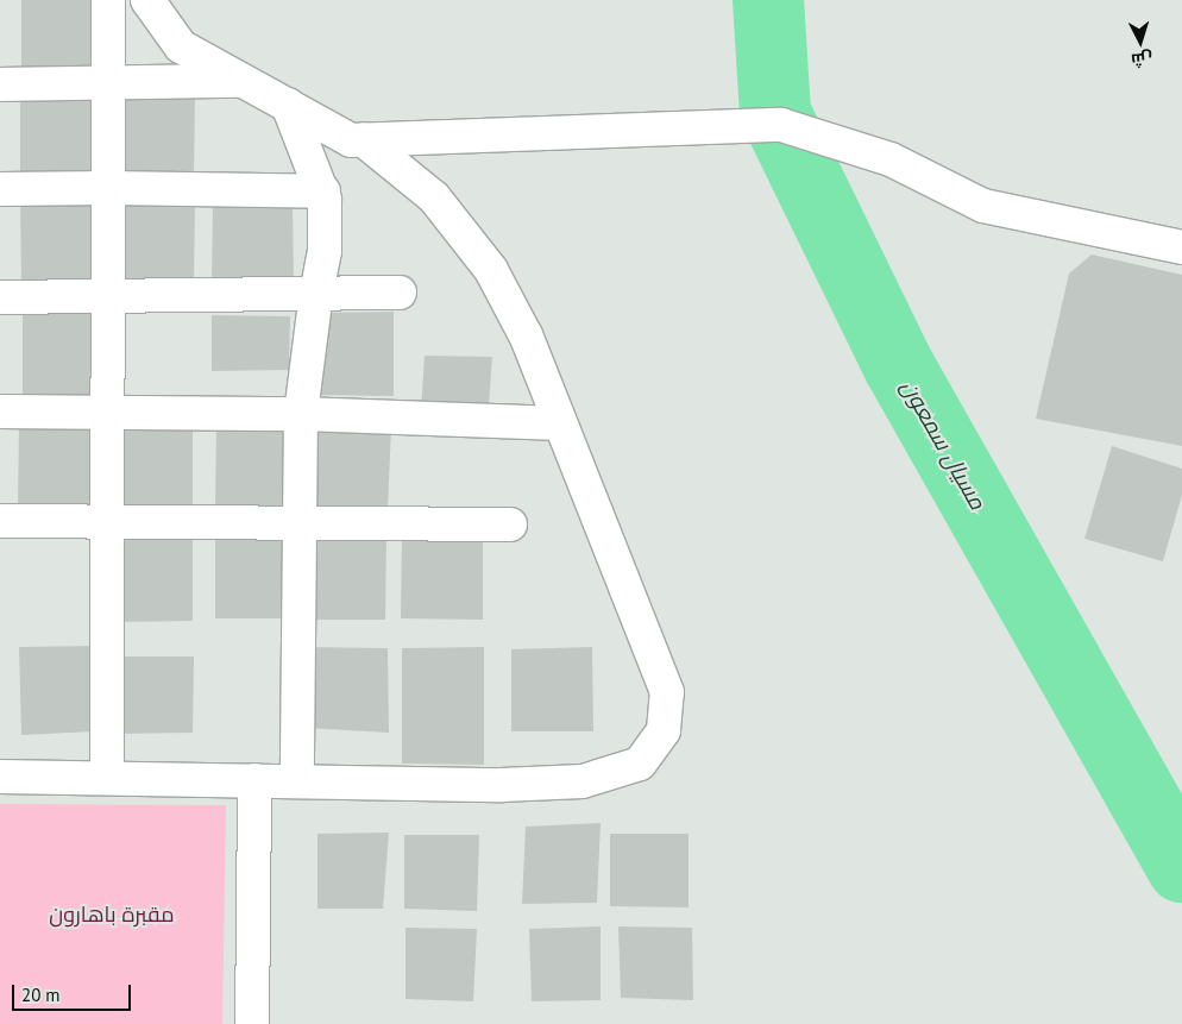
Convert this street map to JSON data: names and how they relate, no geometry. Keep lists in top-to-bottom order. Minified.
{"water":["مسيال سمعون"],"parks":["مقبرة باهارون"],"scale_bar":"20 m","north":"bottom"}
